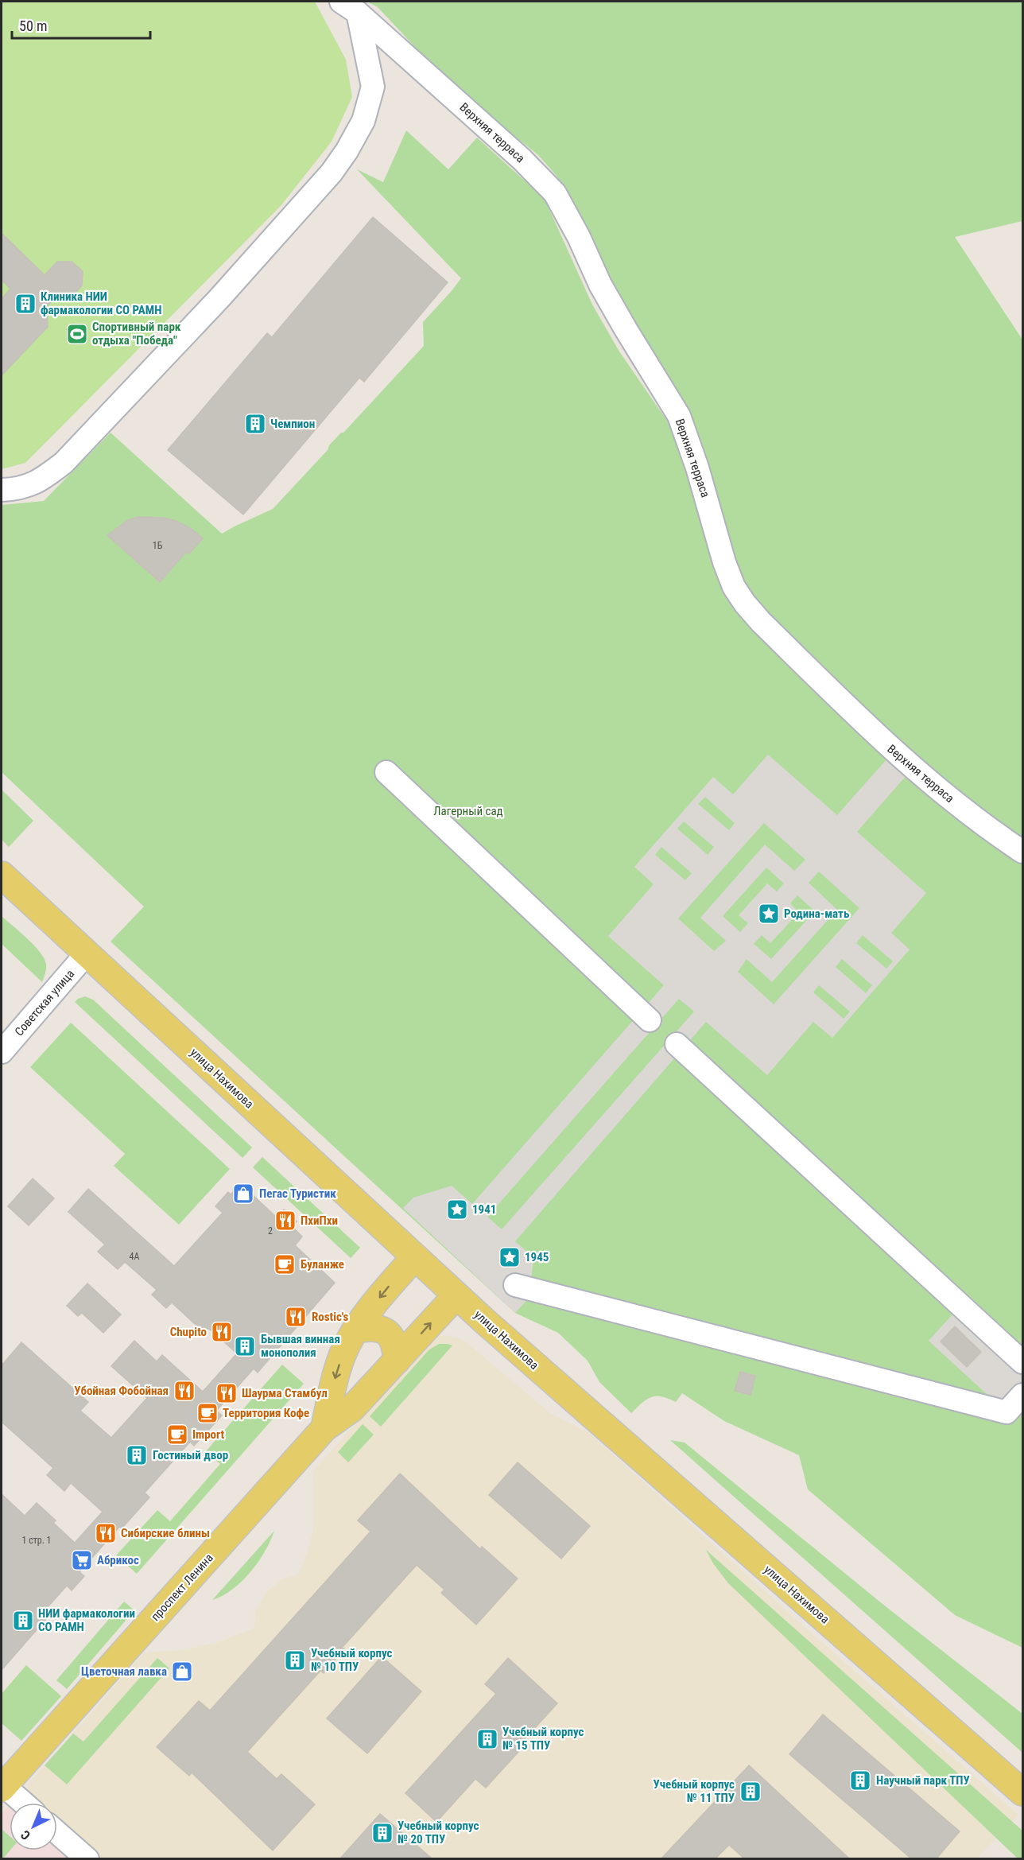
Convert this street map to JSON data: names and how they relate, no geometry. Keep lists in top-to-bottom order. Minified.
{"streets":{"main road":["улица Нахимова","проспект Ленина"],"street":["Верхняя терраса","Советская улица"]},"crossings":[["Советская улица","улица Нахимова"],["улица Нахимова","проспект Ленина"]],"parks":["Лагерный сад"],"places":{"building":["Клиника НИИ фармакологии СО РАМН","Чемпион","Бывшая винная монополия","Гостиный двор","НИИ фармакологии СО РАМН","Учебный корпус № 10 ТПУ","Учебный корпус № 15 ТПУ","Научный парк ТПУ","Учебный корпус № 11 ТПУ","Учебный корпус № 20 ТПУ"],"sports":["Спортивный парк отдыха \"Победа\""],"place":["Родина-мать","1941","1945"],"shop":["Пегас Туристик","Цветочная лавка"],"restaurant":["ПхиПхи","Rostic's","Chupito","Убойная Фобойная","Шаурма Стамбул","Сибирские блины"],"cafe":["Буланже","Территория Кофе","Import"],"supermarket":["Абрикос"]},"house_numbers":["1Б","2","4А","1 стр. 1"],"scale_bar":"50 m","north":"bottom left"}
